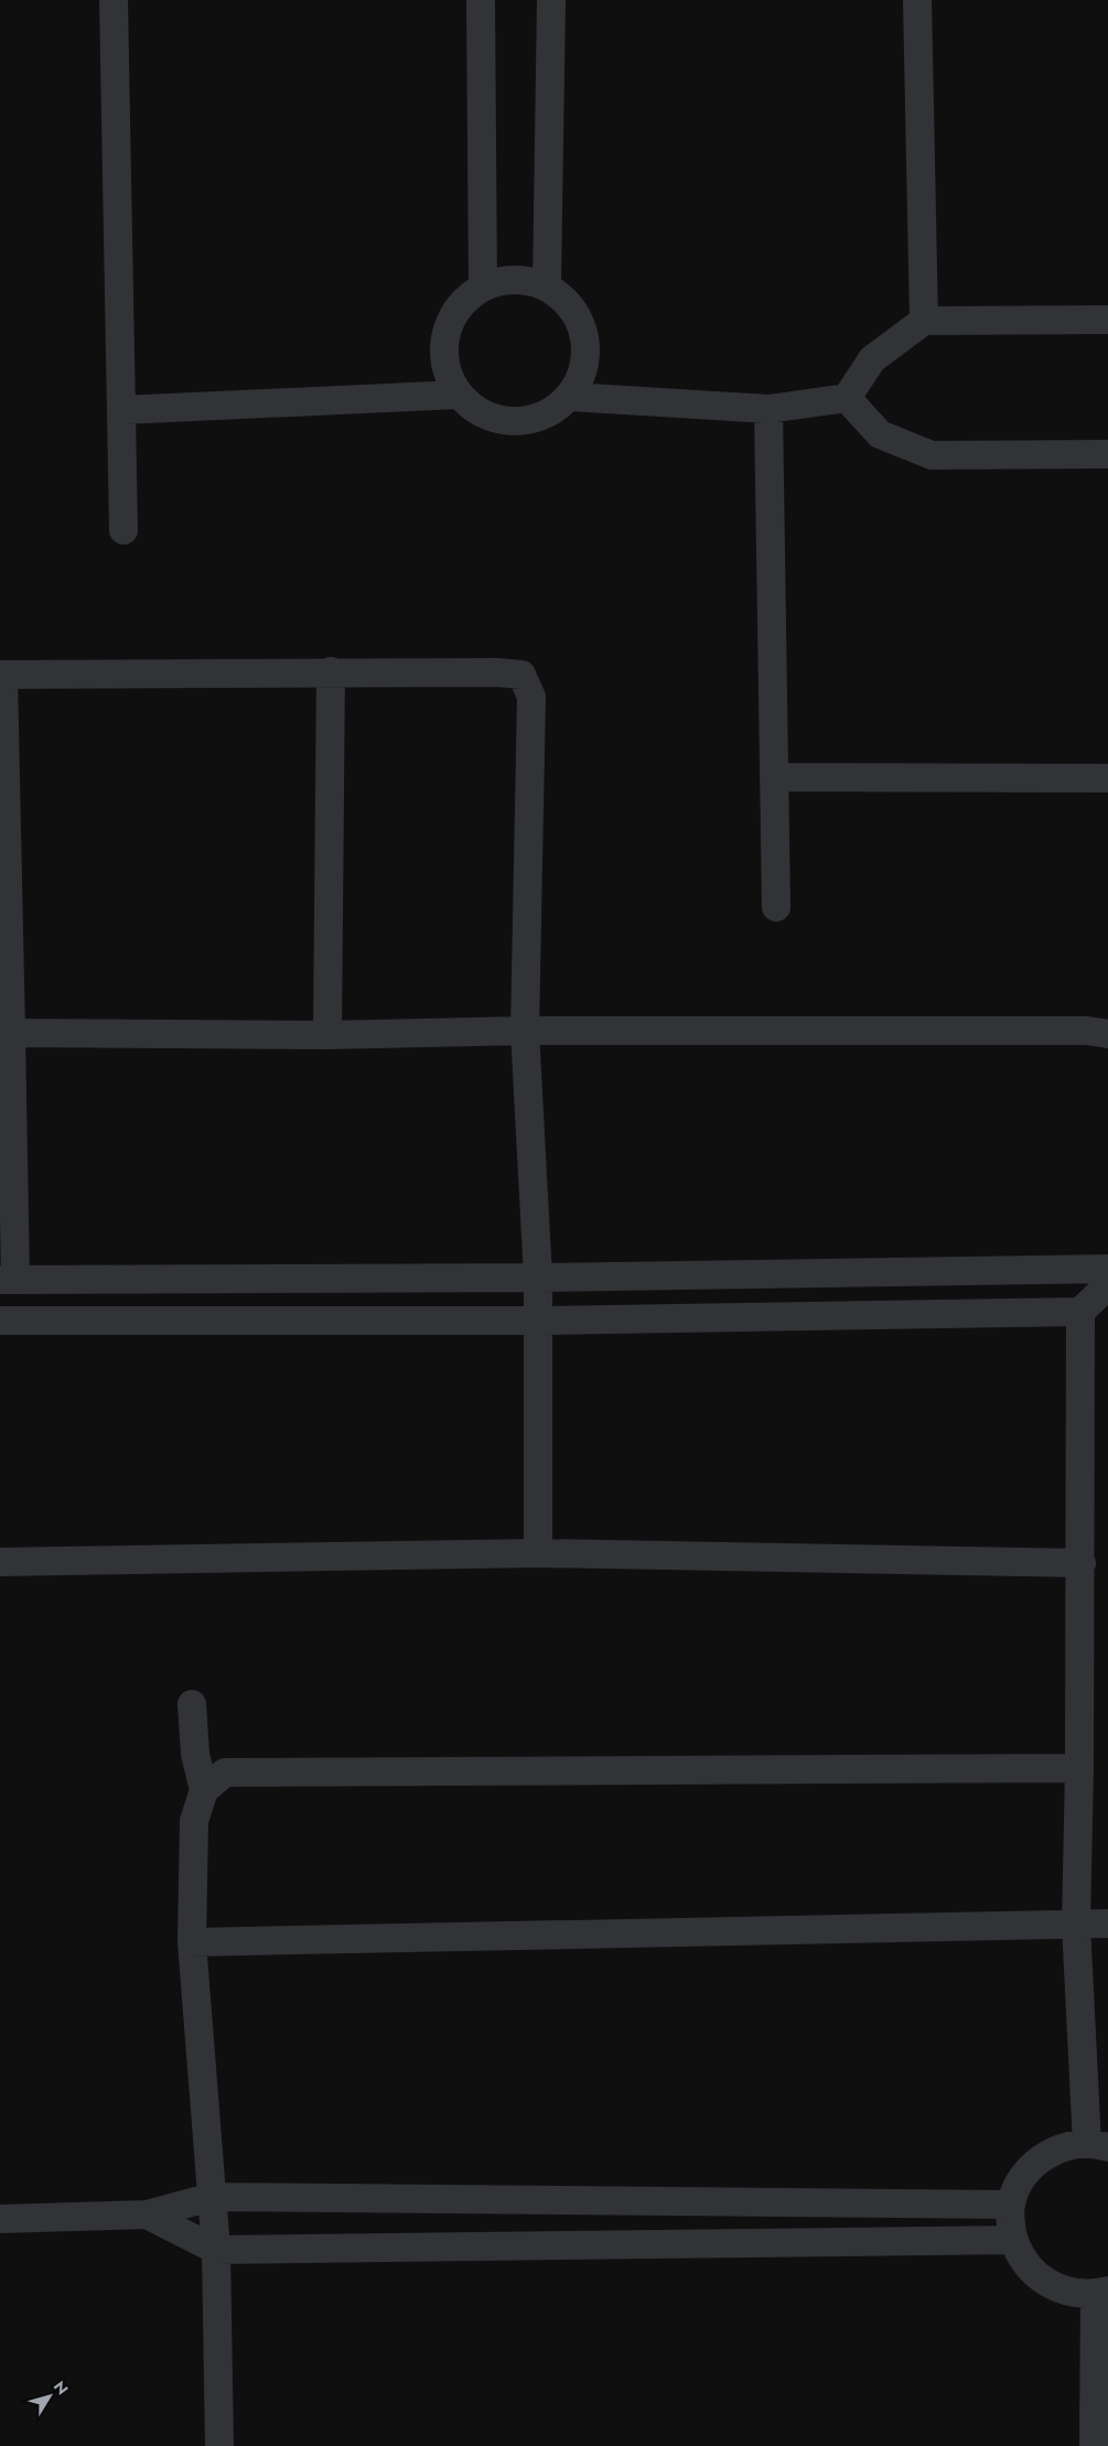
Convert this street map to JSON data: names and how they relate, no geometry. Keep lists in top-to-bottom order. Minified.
{"north":"top right"}
